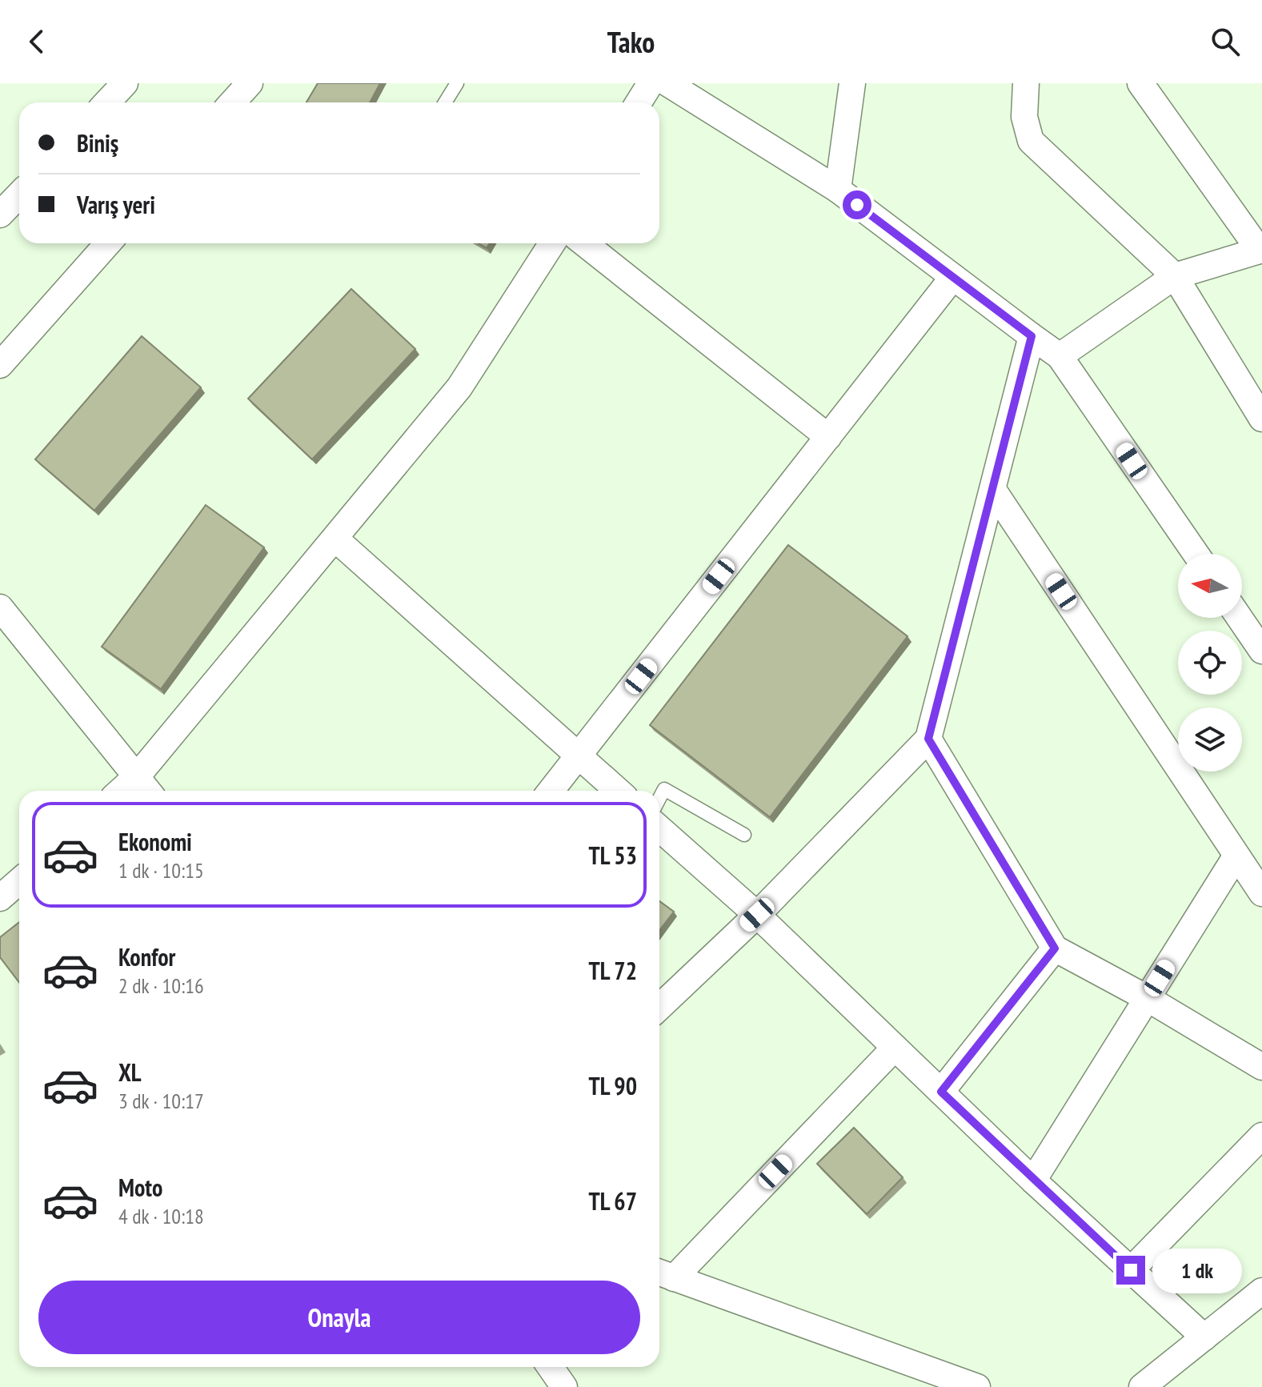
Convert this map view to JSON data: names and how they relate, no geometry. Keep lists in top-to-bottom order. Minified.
{"north":"left","page":{"header":"Tako","banner":["Biniş","Varış yeri"],"list":[{"name":"Ekonomi","note":"1 dk · 10:15","value":"TL 53"},{"name":"Konfor","note":"2 dk · 10:16","value":"TL 72"},{"name":"XL","note":"3 dk · 10:17","value":"TL 90"},{"name":"Moto","note":"4 dk · 10:18","value":"TL 67"}],"bubble":"1 dk","buttons":"Onayla"}}
